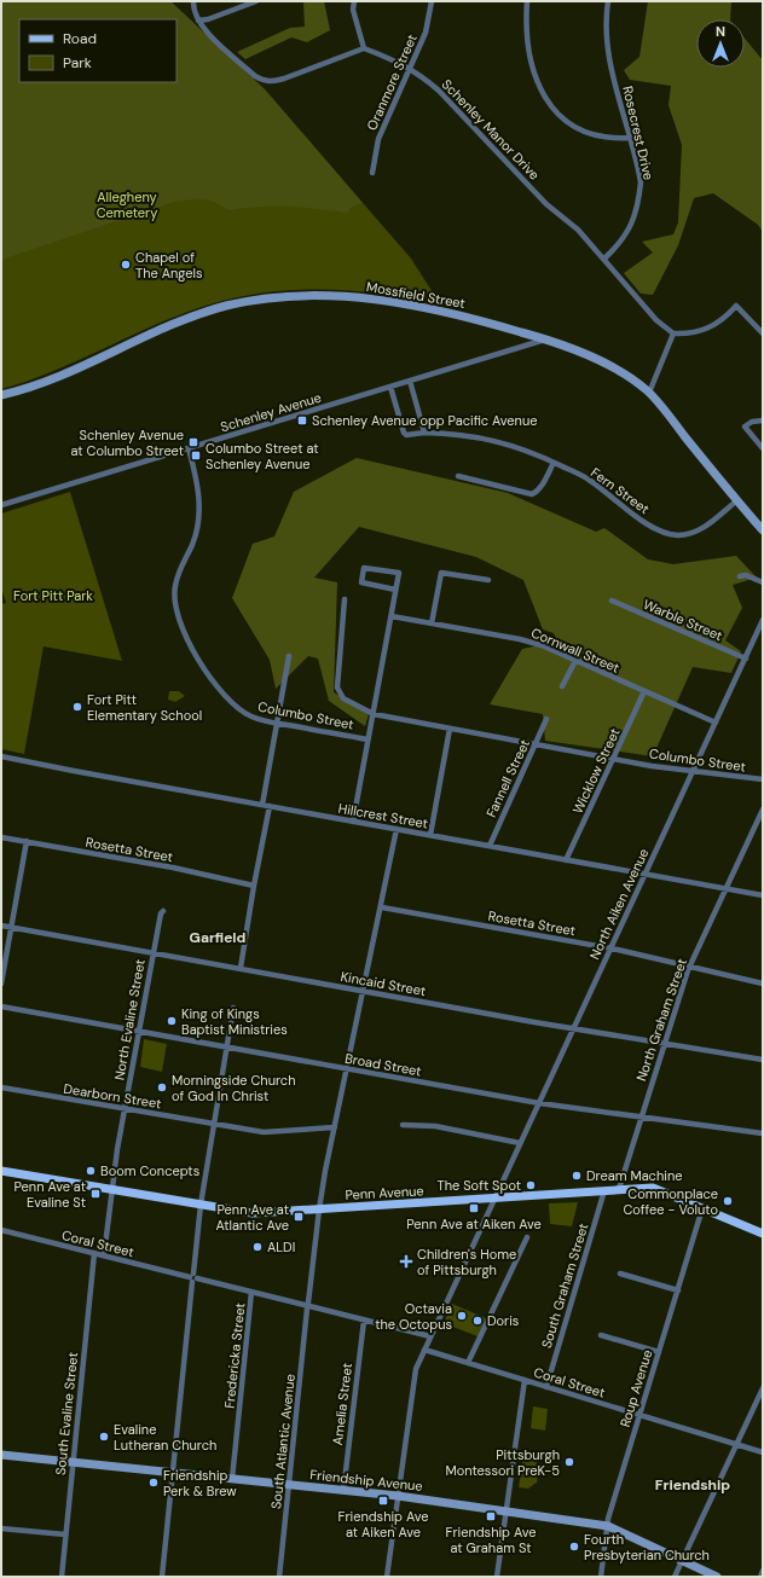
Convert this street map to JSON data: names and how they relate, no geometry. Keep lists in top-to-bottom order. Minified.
{"streets":{"main road":["Penn Avenue"],"street":["Oranmore Street","Schenley Manor Drive","Rosecrest Drive","Mossfield Street","Schenley Avenue","Fern Street","Warble Street","Cornwall Street","Columbo Street","Wicklow Street","Fannell Street","Hillcrest Street","Rosetta Street","North Aiken Avenue","Kincaid Street","North Evaline Street","North Graham Street","Broad Street","Dearborn Street","Coral Street","South Graham Street","Fredericka Street","Roup Avenue","Amelia Street","South Evaline Street","South Atlantic Avenue","Friendship Avenue"]},"crossings":[["Oranmore Street","Schenley Manor Drive"],["Schenley Manor Drive","Rosecrest Drive"],["Mossfield Street","Schenley Avenue"],["Mossfield Street","Fern Street"],["Schenley Avenue","Fern Street"],["Schenley Avenue","Columbo Street"],["Warble Street","North Aiken Avenue"],["Cornwall Street","Wicklow Street"],["Cornwall Street","North Aiken Avenue"],["Columbo Street","Wicklow Street"],["Columbo Street","Fannell Street"],["Columbo Street","North Aiken Avenue"],["Wicklow Street","Hillcrest Street"],["Fannell Street","Hillcrest Street"],["Hillcrest Street","North Aiken Avenue"],["Hillcrest Street","North Graham Street"],["Hillcrest Street","South Atlantic Avenue"],["Rosetta Street","North Aiken Avenue"],["Rosetta Street","North Graham Street"],["Rosetta Street","South Atlantic Avenue"],["North Aiken Avenue","Kincaid Street"],["North Aiken Avenue","Broad Street"],["North Aiken Avenue","Penn Avenue"],["North Aiken Avenue","Coral Street"],["North Aiken Avenue","Friendship Avenue"],["Kincaid Street","North Evaline Street"],["Kincaid Street","North Graham Street"],["Kincaid Street","South Atlantic Avenue"],["North Evaline Street","Broad Street"],["North Evaline Street","Dearborn Street"],["North Evaline Street","Penn Avenue"],["North Graham Street","Broad Street"],["North Graham Street","Penn Avenue"],["Broad Street","South Atlantic Avenue"],["Dearborn Street","South Atlantic Avenue"],["Penn Avenue","South Graham Street"],["Penn Avenue","Roup Avenue"],["Penn Avenue","South Atlantic Avenue"],["Coral Street","South Graham Street"],["Coral Street","Fredericka Street"],["Coral Street","Roup Avenue"],["Coral Street","Amelia Street"],["Coral Street","South Evaline Street"],["Coral Street","South Atlantic Avenue"],["Fredericka Street","Friendship Avenue"],["Roup Avenue","Friendship Avenue"],["Amelia Street","Friendship Avenue"],["South Evaline Street","Friendship Avenue"],["South Atlantic Avenue","Friendship Avenue"]],"districts":["Garfield","Friendship"],"parks":["Allegheny Cemetery","Fort Pitt Park"],"places":{"other":["Chapel of The Angels","Fort Pitt Elementary School","King of Kings Baptist Ministries","Morningside Church of God In Christ","Boom Concepts","Dream Machine","The Soft Spot","Commonplace Coffee - Voluto","ALDI","Octavia the Octopus","Doris","Evaline Lutheran Church","Pittsburgh Montessori PreK-5","Friendship Perk & Brew","Fourth Presbyterian Church"],"transit":["Schenley Avenue opp Pacific Avenue","Schenley Avenue at Columbo Street","Columbo Street at Schenley Avenue","Penn Ave at Evaline St","Penn Ave at Aiken Ave","Penn Ave at Atlantic Ave","Friendship Ave at Aiken Ave","Friendship Ave at Graham St"],"health":["Children's Home of Pittsburgh"]},"legend":["Road","Park"],"north":"top"}
